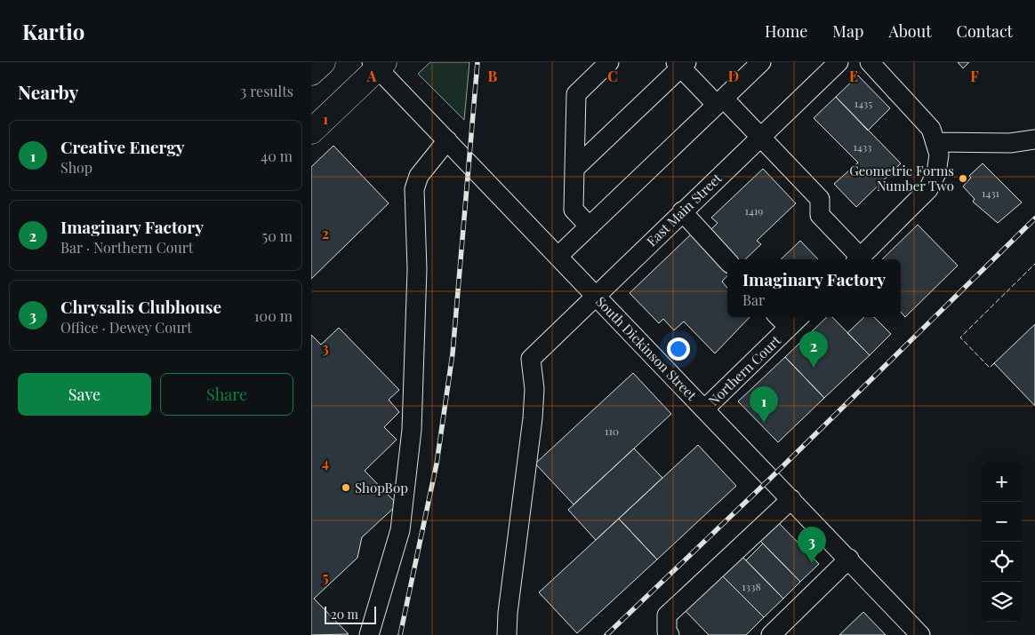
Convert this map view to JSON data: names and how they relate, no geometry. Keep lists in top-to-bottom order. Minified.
{"streets":{"street":["East Main Street","South Dickinson Street","Northern Court"]},"crossings":[["East Main Street","South Dickinson Street"],["South Dickinson Street","Northern Court"]],"places":["Geometric Forms Number Two","ShopBop"],"house_numbers":["1435","1433","1431","1419","110","1338"],"scale_bar":"20 m","page":{"header":"Kartio","nav":["Home","Map","About","Contact"],"heading":["Nearby","3 results"],"list":[{"mark":"1","name":"Creative Energy","note":"Shop","value":"40 m"},{"mark":"2","name":"Imaginary Factory","note":"Bar · Northern Court","value":"50 m"},{"mark":"3","name":"Chrysalis Clubhouse","note":"Office · Dewey Court","value":"100 m"}],"popup":["Imaginary Factory","Bar"],"pins":["2","1","3"],"buttons":["Save","Share"],"map_buttons":["+","−"],"scale":"20 m"},"grid":{"columns":["A","B","C","D","E","F"],"rows":["1","2","3","4","5"]}}
